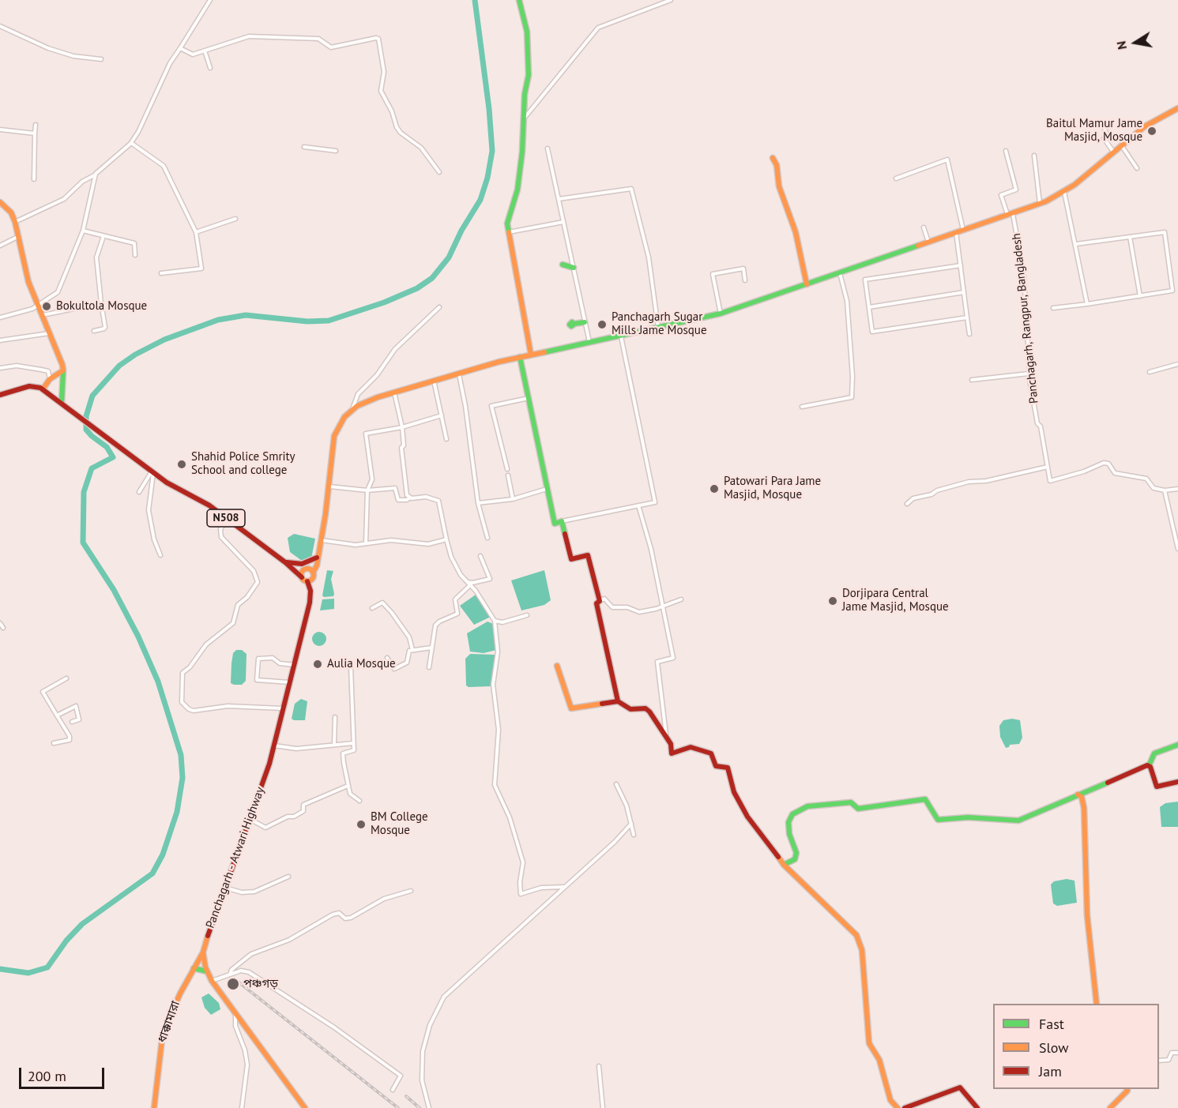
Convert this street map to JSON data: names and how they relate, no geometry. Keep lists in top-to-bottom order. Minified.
{"streets":{"main road":["N508","Panchagarh - Atwari Highway","ধাক্কামারা"],"street":["Panchagarh, Rangpur, Bangladesh"]},"crossings":[["Panchagarh - Atwari Highway","ধাক্কামারা"]],"places":["Baitul Mamur Jame Masjid, Mosque","Bokultola Mosque","Panchagarh Sugar Mills Jame Mosque","Shahid Police Smrity School and college","Patowari Para Jame Masjid, Mosque","Dorjipara Central Jame Masjid, Mosque","Aulia Mosque","BM College Mosque","পঞ্চগড়"],"legend":["Fast","Slow","Jam"],"scale_bar":"200 m","north":"left"}
